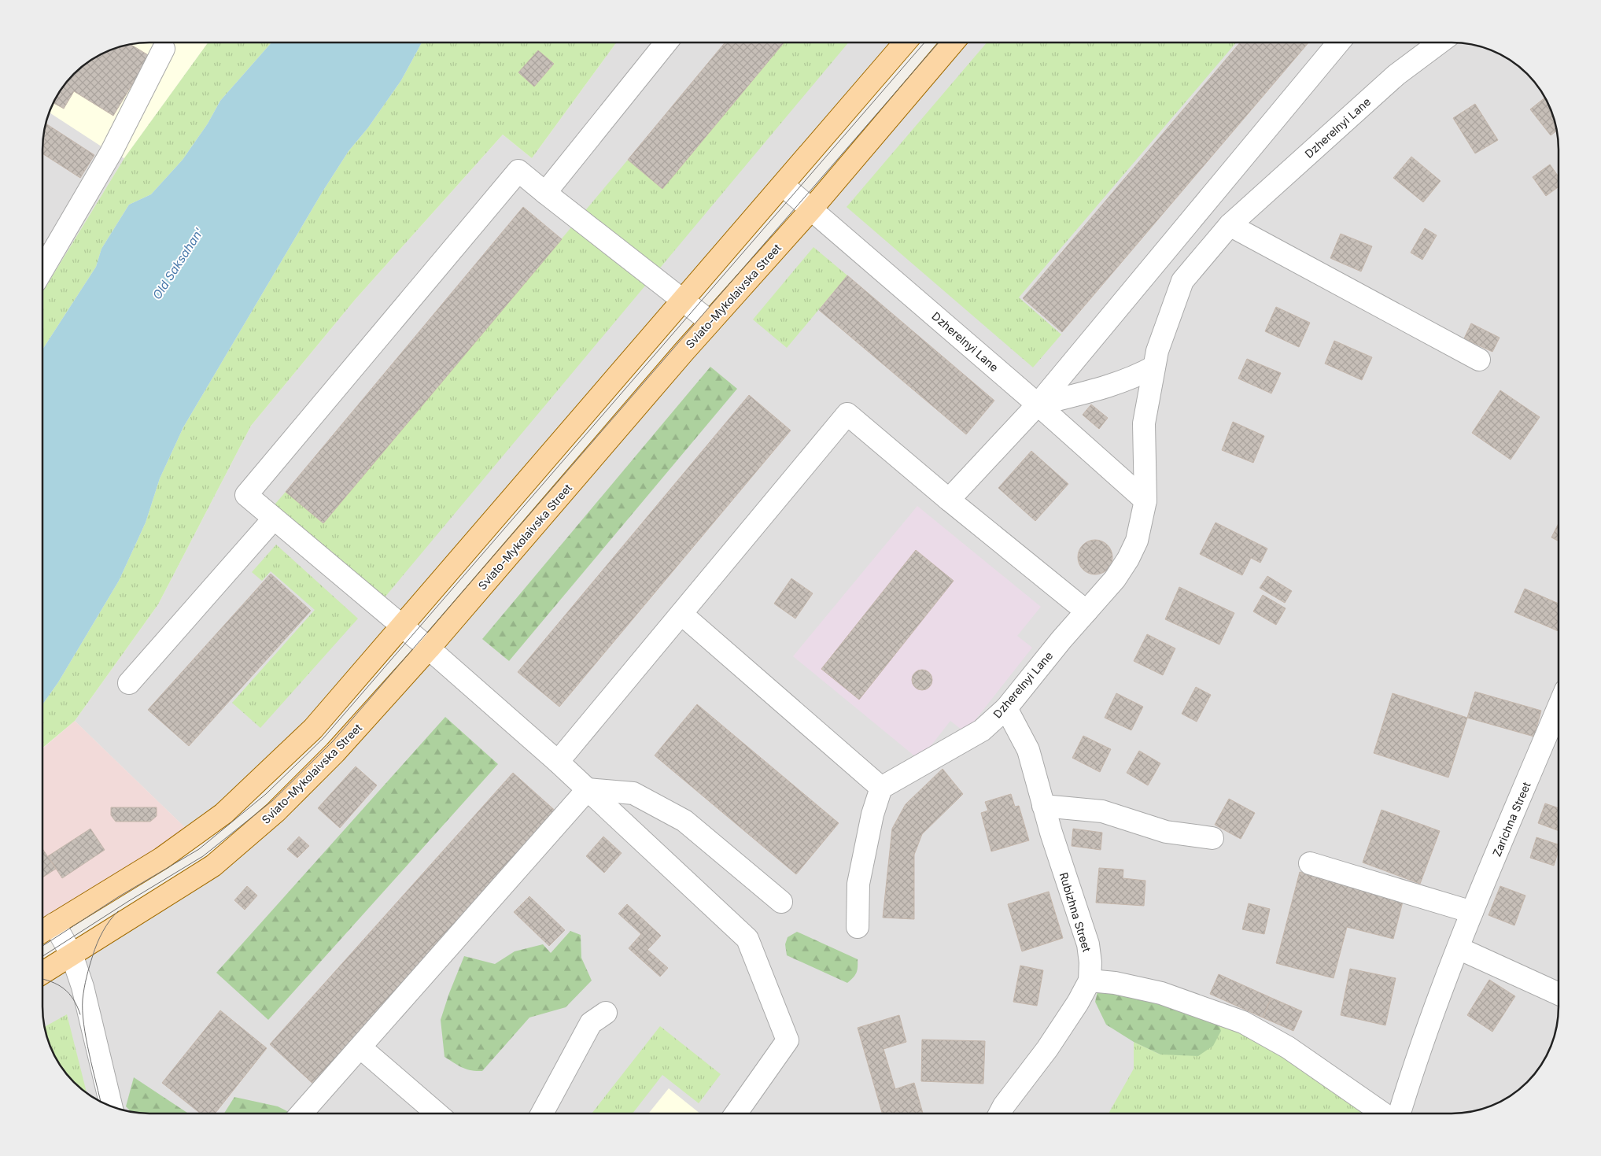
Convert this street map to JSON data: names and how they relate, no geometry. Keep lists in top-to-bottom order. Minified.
{"streets":{"main road":["Sviato-Mykolaivska Street"],"street":["Dzherelnyi Lane","Zarichna Street","Rubizhna Street"]},"crossings":[["Dzherelnyi Lane","Sviato-Mykolaivska Street"],["Dzherelnyi Lane","Rubizhna Street"]],"water":["Old Saksahan'"]}
